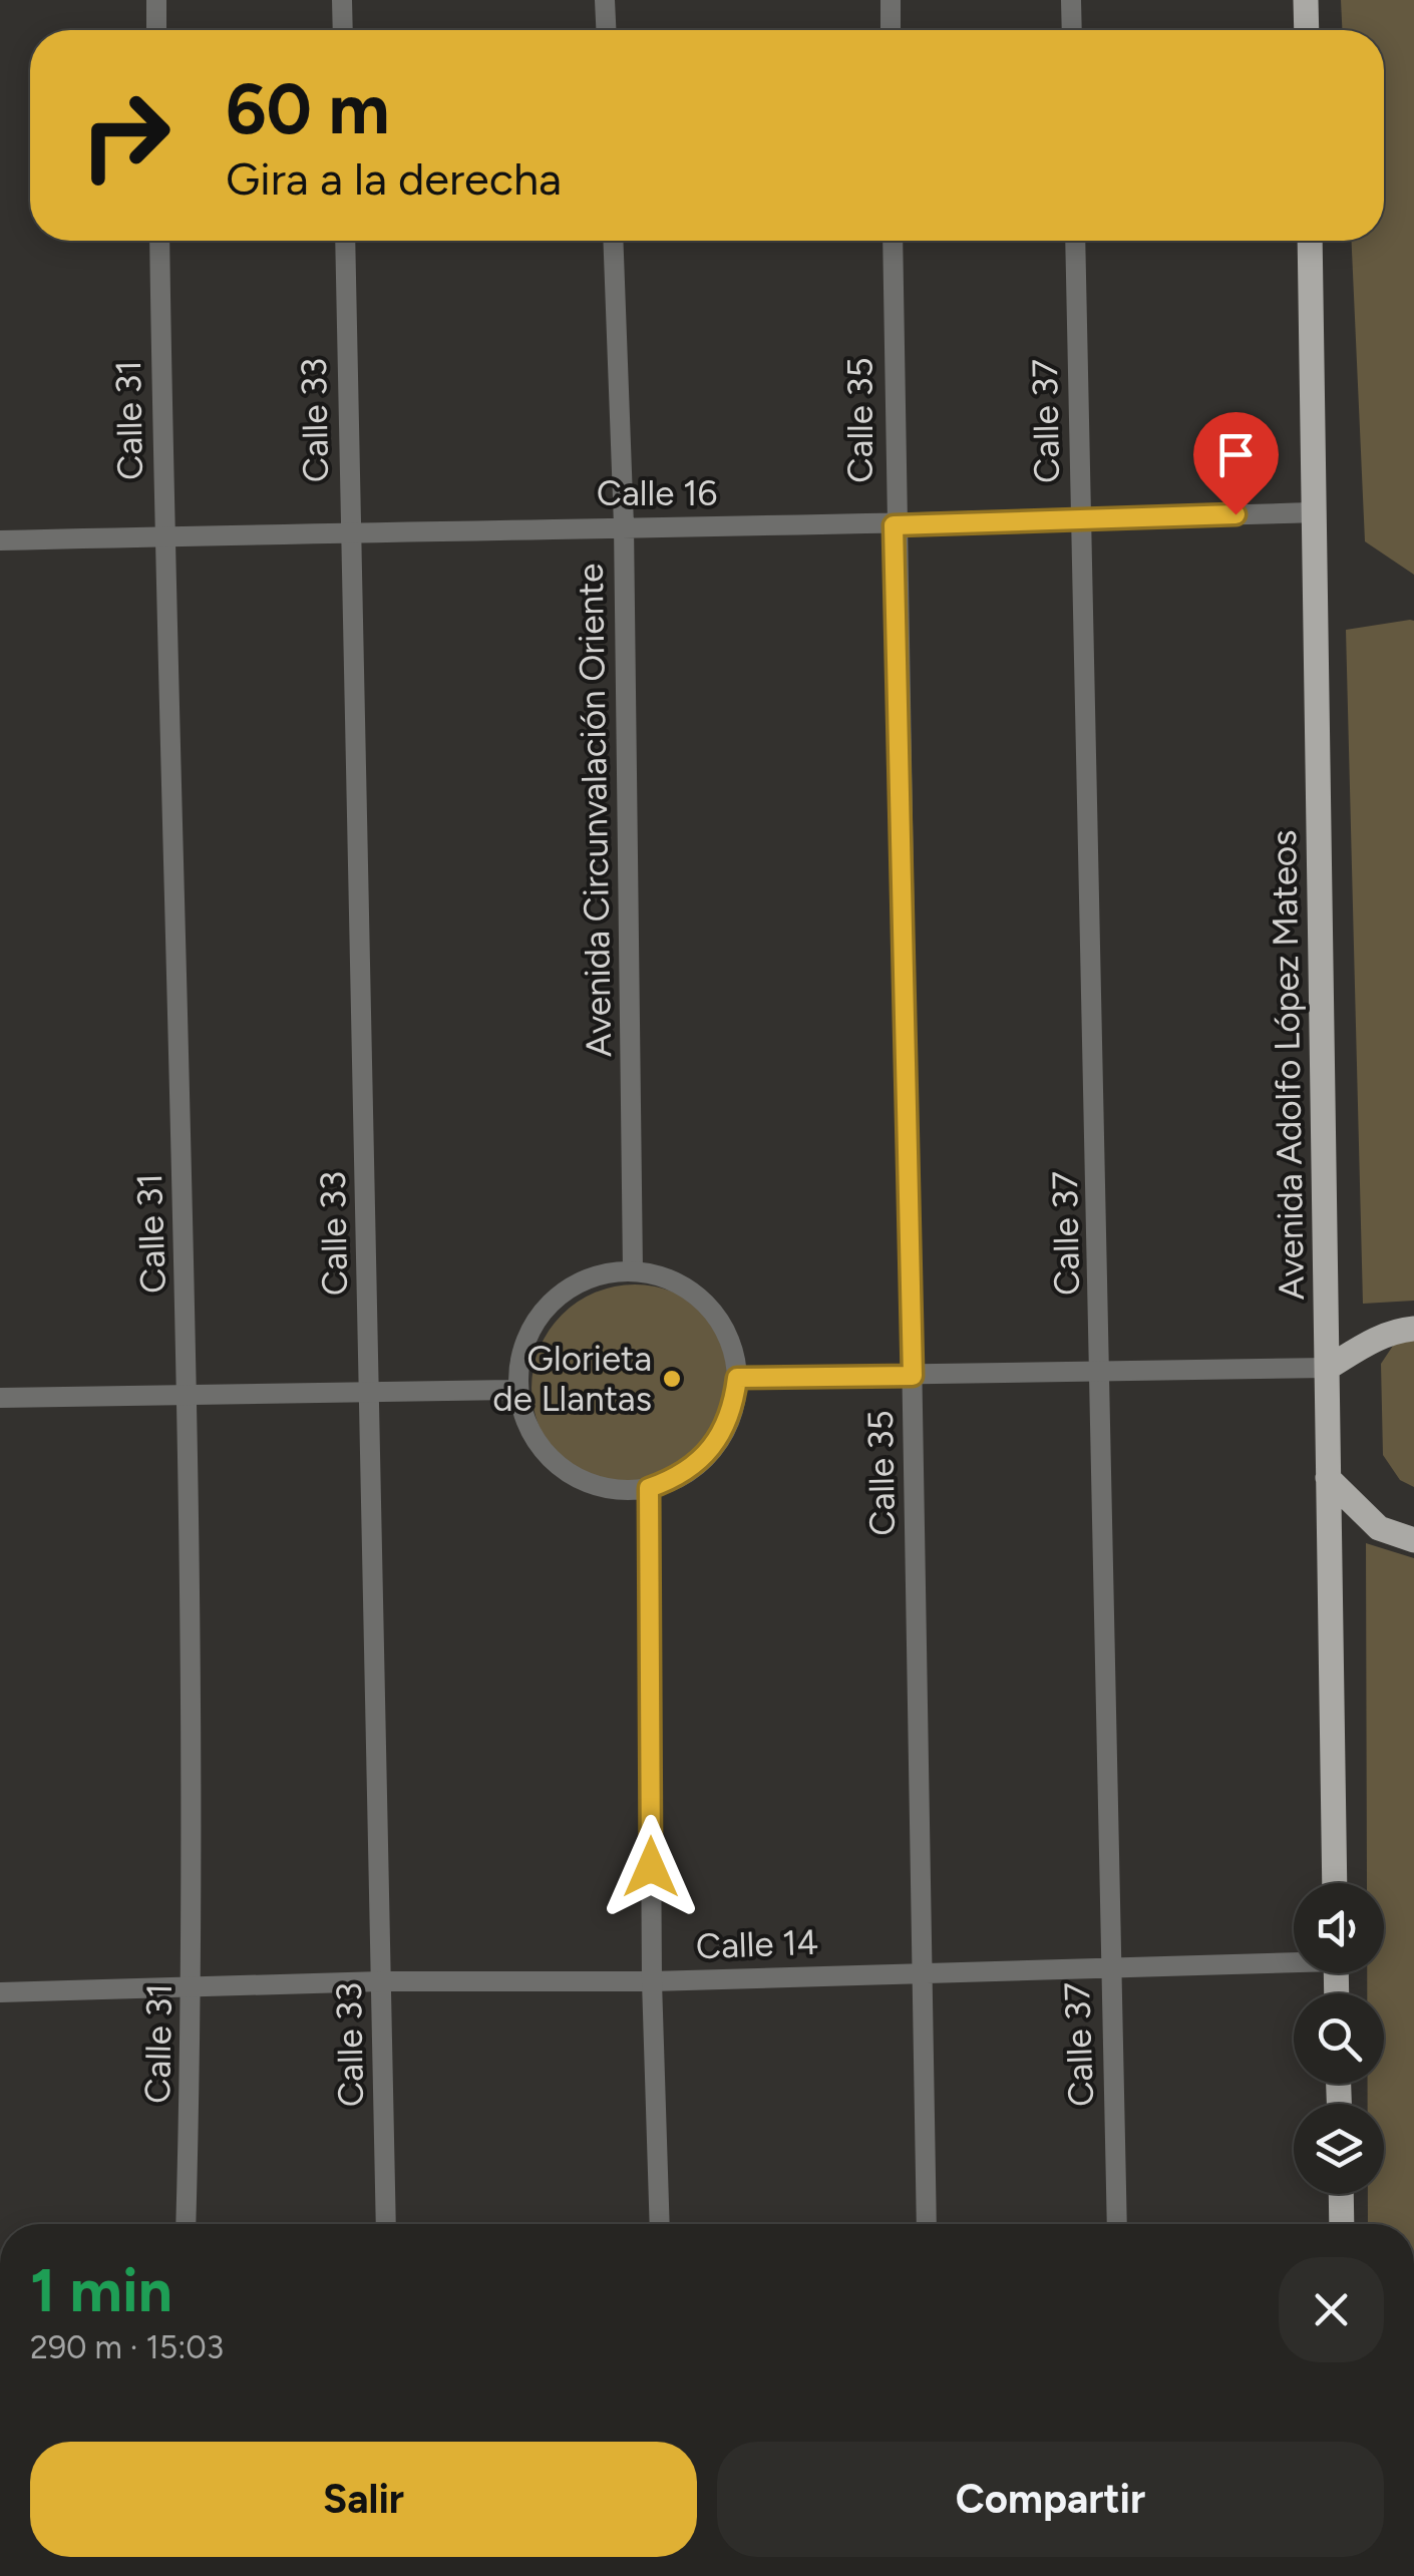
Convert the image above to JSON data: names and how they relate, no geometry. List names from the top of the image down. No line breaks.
{"streets":{"main road":["Avenida Adolfo López Mateos"],"street":["Calle 31","Calle 33","Calle 35","Calle 37","Calle 16","Avenida Circunvalación Oriente","Calle 14"]},"crossings":[["Calle 31","Calle 16"],["Calle 31","Calle 14"],["Calle 33","Calle 16"],["Calle 33","Calle 14"],["Calle 35","Calle 16"],["Calle 35","Calle 14"],["Calle 37","Calle 16"],["Calle 37","Calle 14"],["Calle 16","Avenida Circunvalación Oriente"],["Calle 16","Avenida Adolfo López Mateos"]],"places":["Glorieta de Llantas"],"page":{"turn":["60 m","Gira a la derecha"],"heading":["1 min","290 m · 15:03"],"buttons":["Salir","Compartir"]}}
